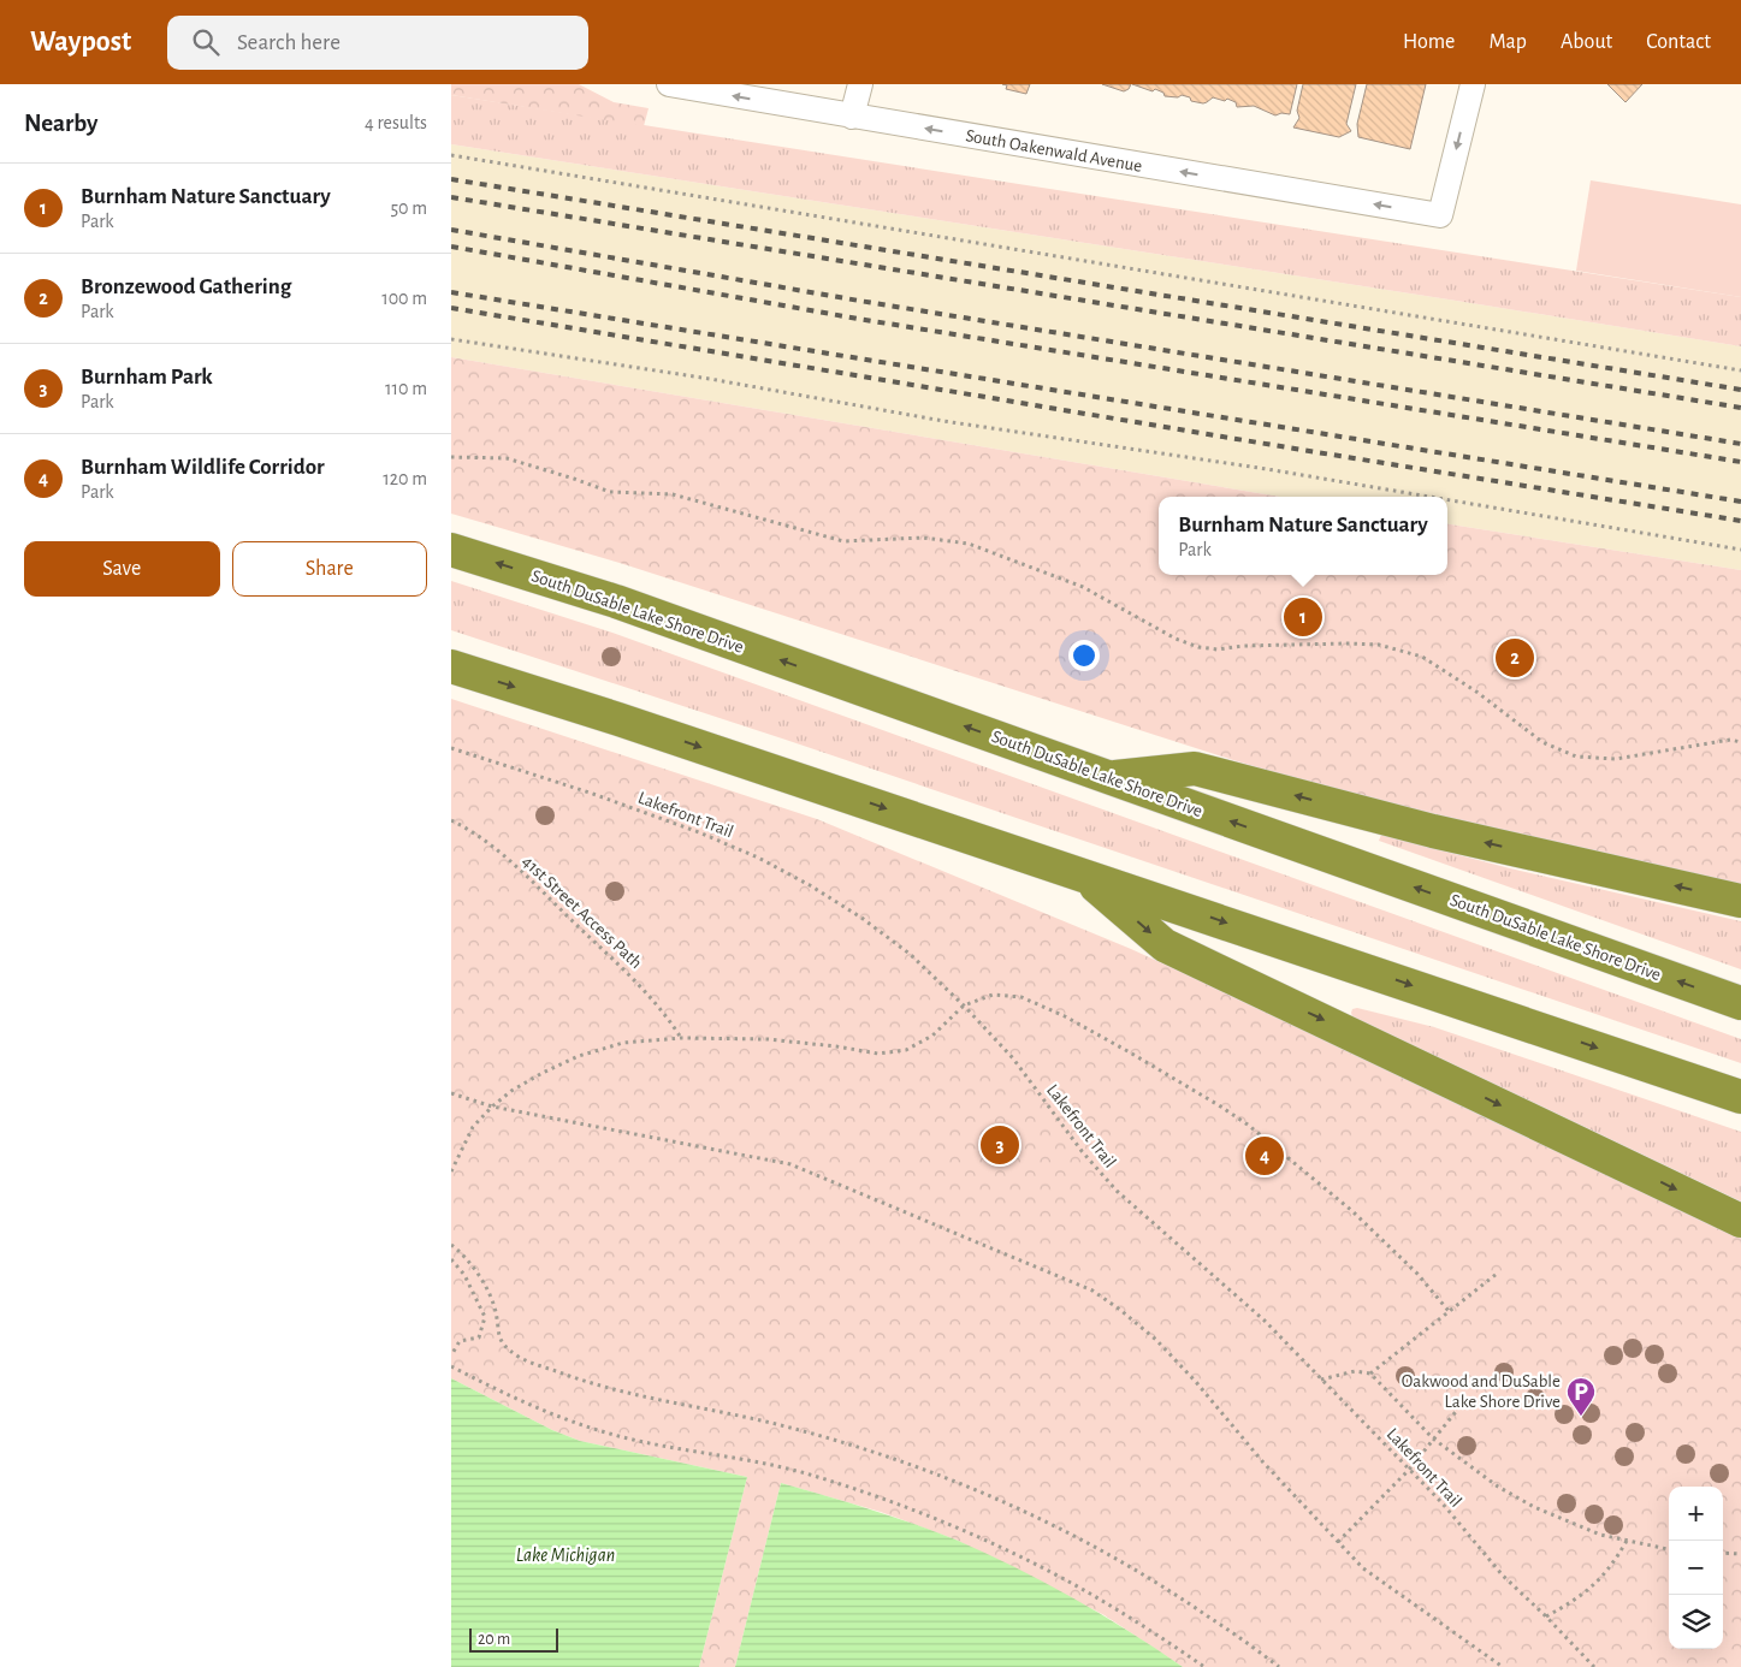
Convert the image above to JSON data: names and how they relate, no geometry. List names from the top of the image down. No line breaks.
{"streets":{"highway":["South DuSable Lake Shore Drive"],"street":["South Oakenwald Avenue"],"path":["Lakefront Trail","41st Street Access Path"]},"one_way":["South Oakenwald Avenue"],"water":["Lake Michigan"],"places":{"parking":["Oakwood and DuSable Lake Shore Drive"]},"scale_bar":"20 m","page":{"header":"Waypost","search":"Search here","nav":["Home","Map","About","Contact"],"heading":["Nearby","4 results"],"list":[{"mark":"1","name":"Burnham Nature Sanctuary","note":"Park","value":"50 m"},{"mark":"2","name":"Bronzewood Gathering","note":"Park","value":"100 m"},{"mark":"3","name":"Burnham Park","note":"Park","value":"110 m"},{"mark":"4","name":"Burnham Wildlife Corridor","note":"Park","value":"120 m"}],"popup":["Burnham Nature Sanctuary","Park"],"buttons":["Save","Share"],"pins":["1","2","3","4"],"map_buttons":["+","−"],"scale":"20 m"}}
